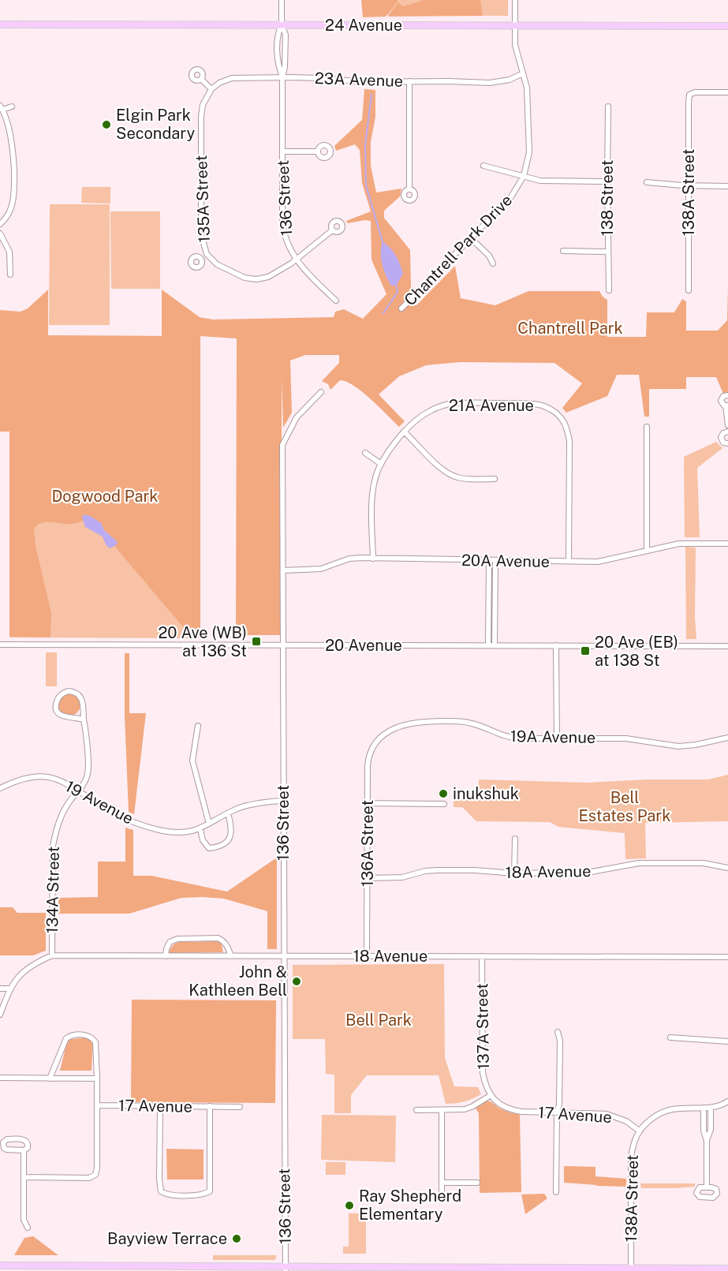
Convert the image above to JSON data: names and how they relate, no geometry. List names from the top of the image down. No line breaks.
{"streets":{"main road":["24 Avenue"],"street":["23A Avenue","138A Street","136 Street","138 Street","135A Street","Chantrell Park Drive","21A Avenue","20A Avenue","20 Avenue","19A Avenue","19 Avenue","136A Street","18A Avenue","134A Street","18 Avenue","137A Street","17 Avenue"]},"crossings":[["24 Avenue","136 Street"],["24 Avenue","Chantrell Park Drive"],["23A Avenue","136 Street"],["23A Avenue","135A Street"],["23A Avenue","Chantrell Park Drive"],["138A Street","17 Avenue"],["136 Street","20A Avenue"],["136 Street","20 Avenue"],["136 Street","19 Avenue"],["136 Street","18 Avenue"],["21A Avenue","20A Avenue"],["19A Avenue","136A Street"],["19 Avenue","134A Street"],["136A Street","18A Avenue"],["136A Street","18 Avenue"],["134A Street","18 Avenue"],["18 Avenue","137A Street"],["137A Street","17 Avenue"]],"parks":["Chantrell Park","Dogwood Park","Bell Estates Park","Bell Park"],"places":{"other":["Elgin Park Secondary","inukshuk","John & Kathleen Bell","Ray Shepherd Elementary","Bayview Terrace"],"transit":["20 Ave (WB) at 136 St","20 Ave (EB) at 138 St"]}}
